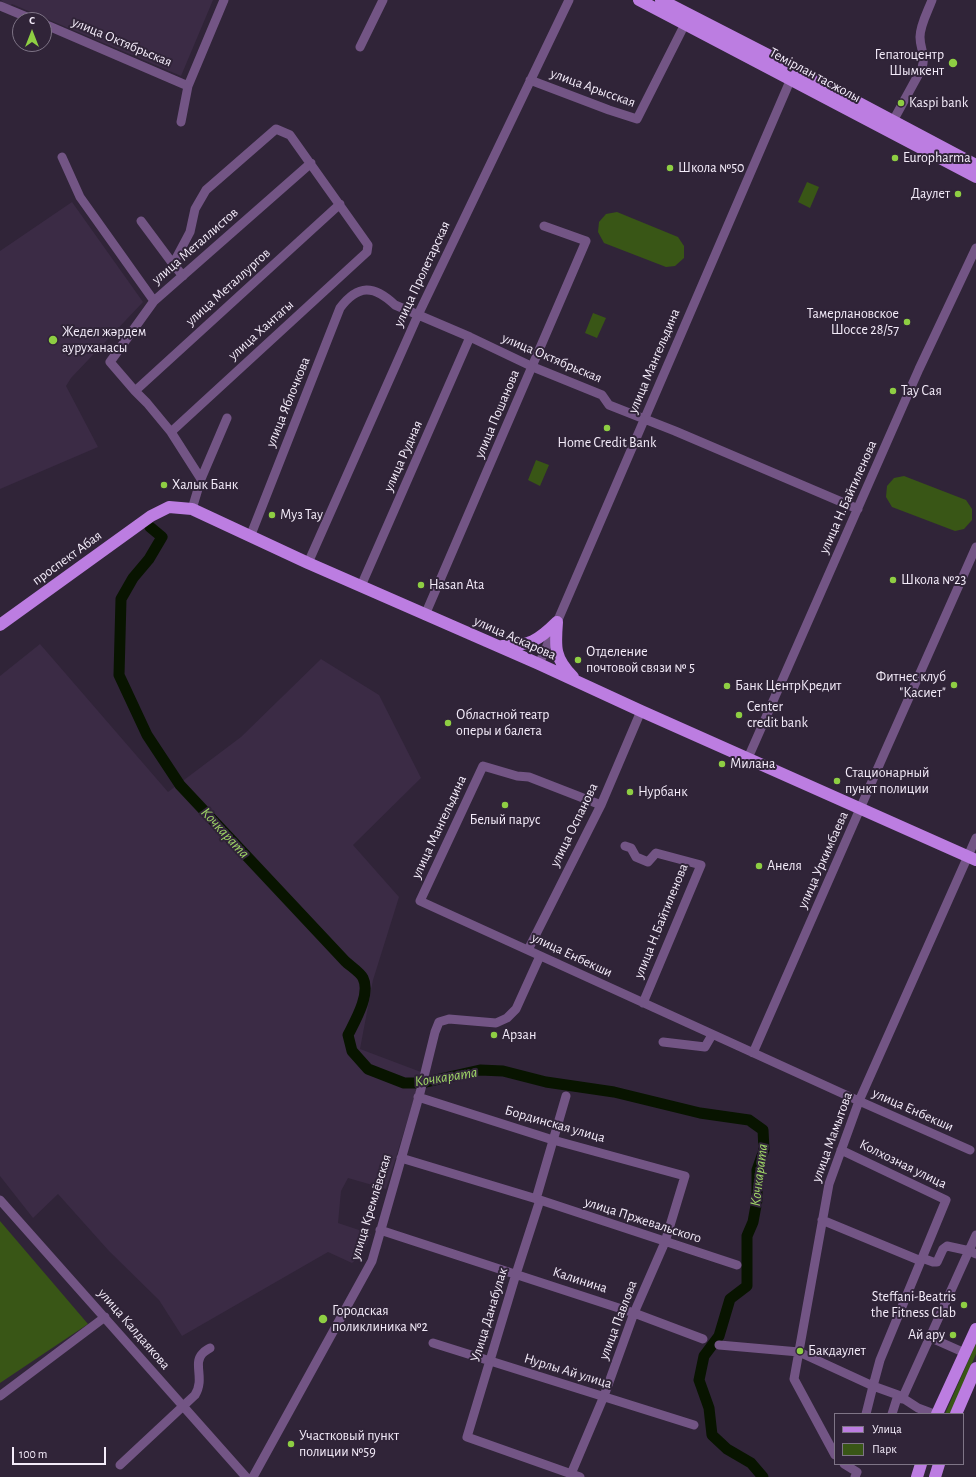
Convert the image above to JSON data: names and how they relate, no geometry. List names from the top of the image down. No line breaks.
{"streets":{"main road":["Темірлан тасжолы","проспект Абая","улица Аскарова"],"street":["улица Октябрьская","улица Арысская","улица Металлистов","улица Пролетарская","улица Металлургов","улица Хантагы","улица Мангельдина","улица Яблочкова","улица Пошанова","улица Рудная","улица Н.Байтиленова","улица Оспанова","улица Уркимбаева","улица Енбекши","Бординская улица","улица Мамытова","Колхозная улица","улица Кремлёвская","улица Пржевальского","Калинина","Улица Данабулак","улица Павлова","улица Калдаякова","Нурлы Ай улица"]},"crossings":[["улица Октябрьская","улица Пролетарская"],["улица Октябрьская","улица Мангельдина"],["улица Октябрьская","улица Яблочкова"],["улица Октябрьская","улица Пошанова"],["улица Октябрьская","улица Рудная"],["улица Октябрьская","улица Н.Байтиленова"],["Темірлан тасжолы","улица Арысская"],["Темірлан тасжолы","улица Мангельдина"],["улица Арысская","улица Пролетарская"],["улица Металлистов","улица Металлургов"],["улица Пролетарская","улица Аскарова"],["улица Металлургов","улица Хантагы"],["улица Мангельдина","улица Аскарова"],["улица Мангельдина","улица Оспанова"],["улица Мангельдина","улица Енбекши"],["улица Яблочкова","улица Аскарова"],["улица Пошанова","улица Аскарова"],["улица Рудная","улица Аскарова"],["улица Н.Байтиленова","улица Аскарова"],["улица Н.Байтиленова","улица Енбекши"],["проспект Абая","улица Аскарова"],["улица Аскарова","улица Оспанова"],["улица Аскарова","улица Уркимбаева"],["улица Аскарова","улица Мамытова"],["улица Оспанова","улица Енбекши"],["улица Уркимбаева","улица Енбекши"],["улица Енбекши","улица Мамытова"],["улица Енбекши","улица Кремлёвская"],["Бординская улица","улица Кремлёвская"],["Бординская улица","Улица Данабулак"],["Бординская улица","улица Павлова"],["улица Мамытова","Колхозная улица"],["улица Кремлёвская","улица Пржевальского"],["улица Кремлёвская","Калинина"],["улица Пржевальского","Улица Данабулак"],["улица Пржевальского","улица Павлова"],["Калинина","Улица Данабулак"],["Калинина","улица Павлова"],["Улица Данабулак","улица Павлова"],["Улица Данабулак","Нурлы Ай улица"],["улица Павлова","Нурлы Ай улица"]],"water":["Кочкарата"],"places":["Гепатоцентр Шымкент","Kaspi bank","Europharma","Школа №50","Даулет","Тамерлановское Шоссе 28/57","Жедел жәрдем ауруханасы","Тау Сая","Home Credit Bank","Халык Банк","Муз Тау","Школа №23","Hasan Ata","Отделение почтовой связи № 5","Фитнес клуб \"Касиет\"","Банк ЦентрКредит","Center credit bank","Областной театр оперы и балета","Милана","Стационарный пункт полиции","Нурбанк","Белый парус","Анеля","Арзан","Steffani-Beatris the Fitness Clab","Городская поликлиника №2","Ай ару","Бакдаулет","Участковый пункт полиции №59"],"legend":["Улица","Парк"],"scale_bar":"100 m","north":"top"}
